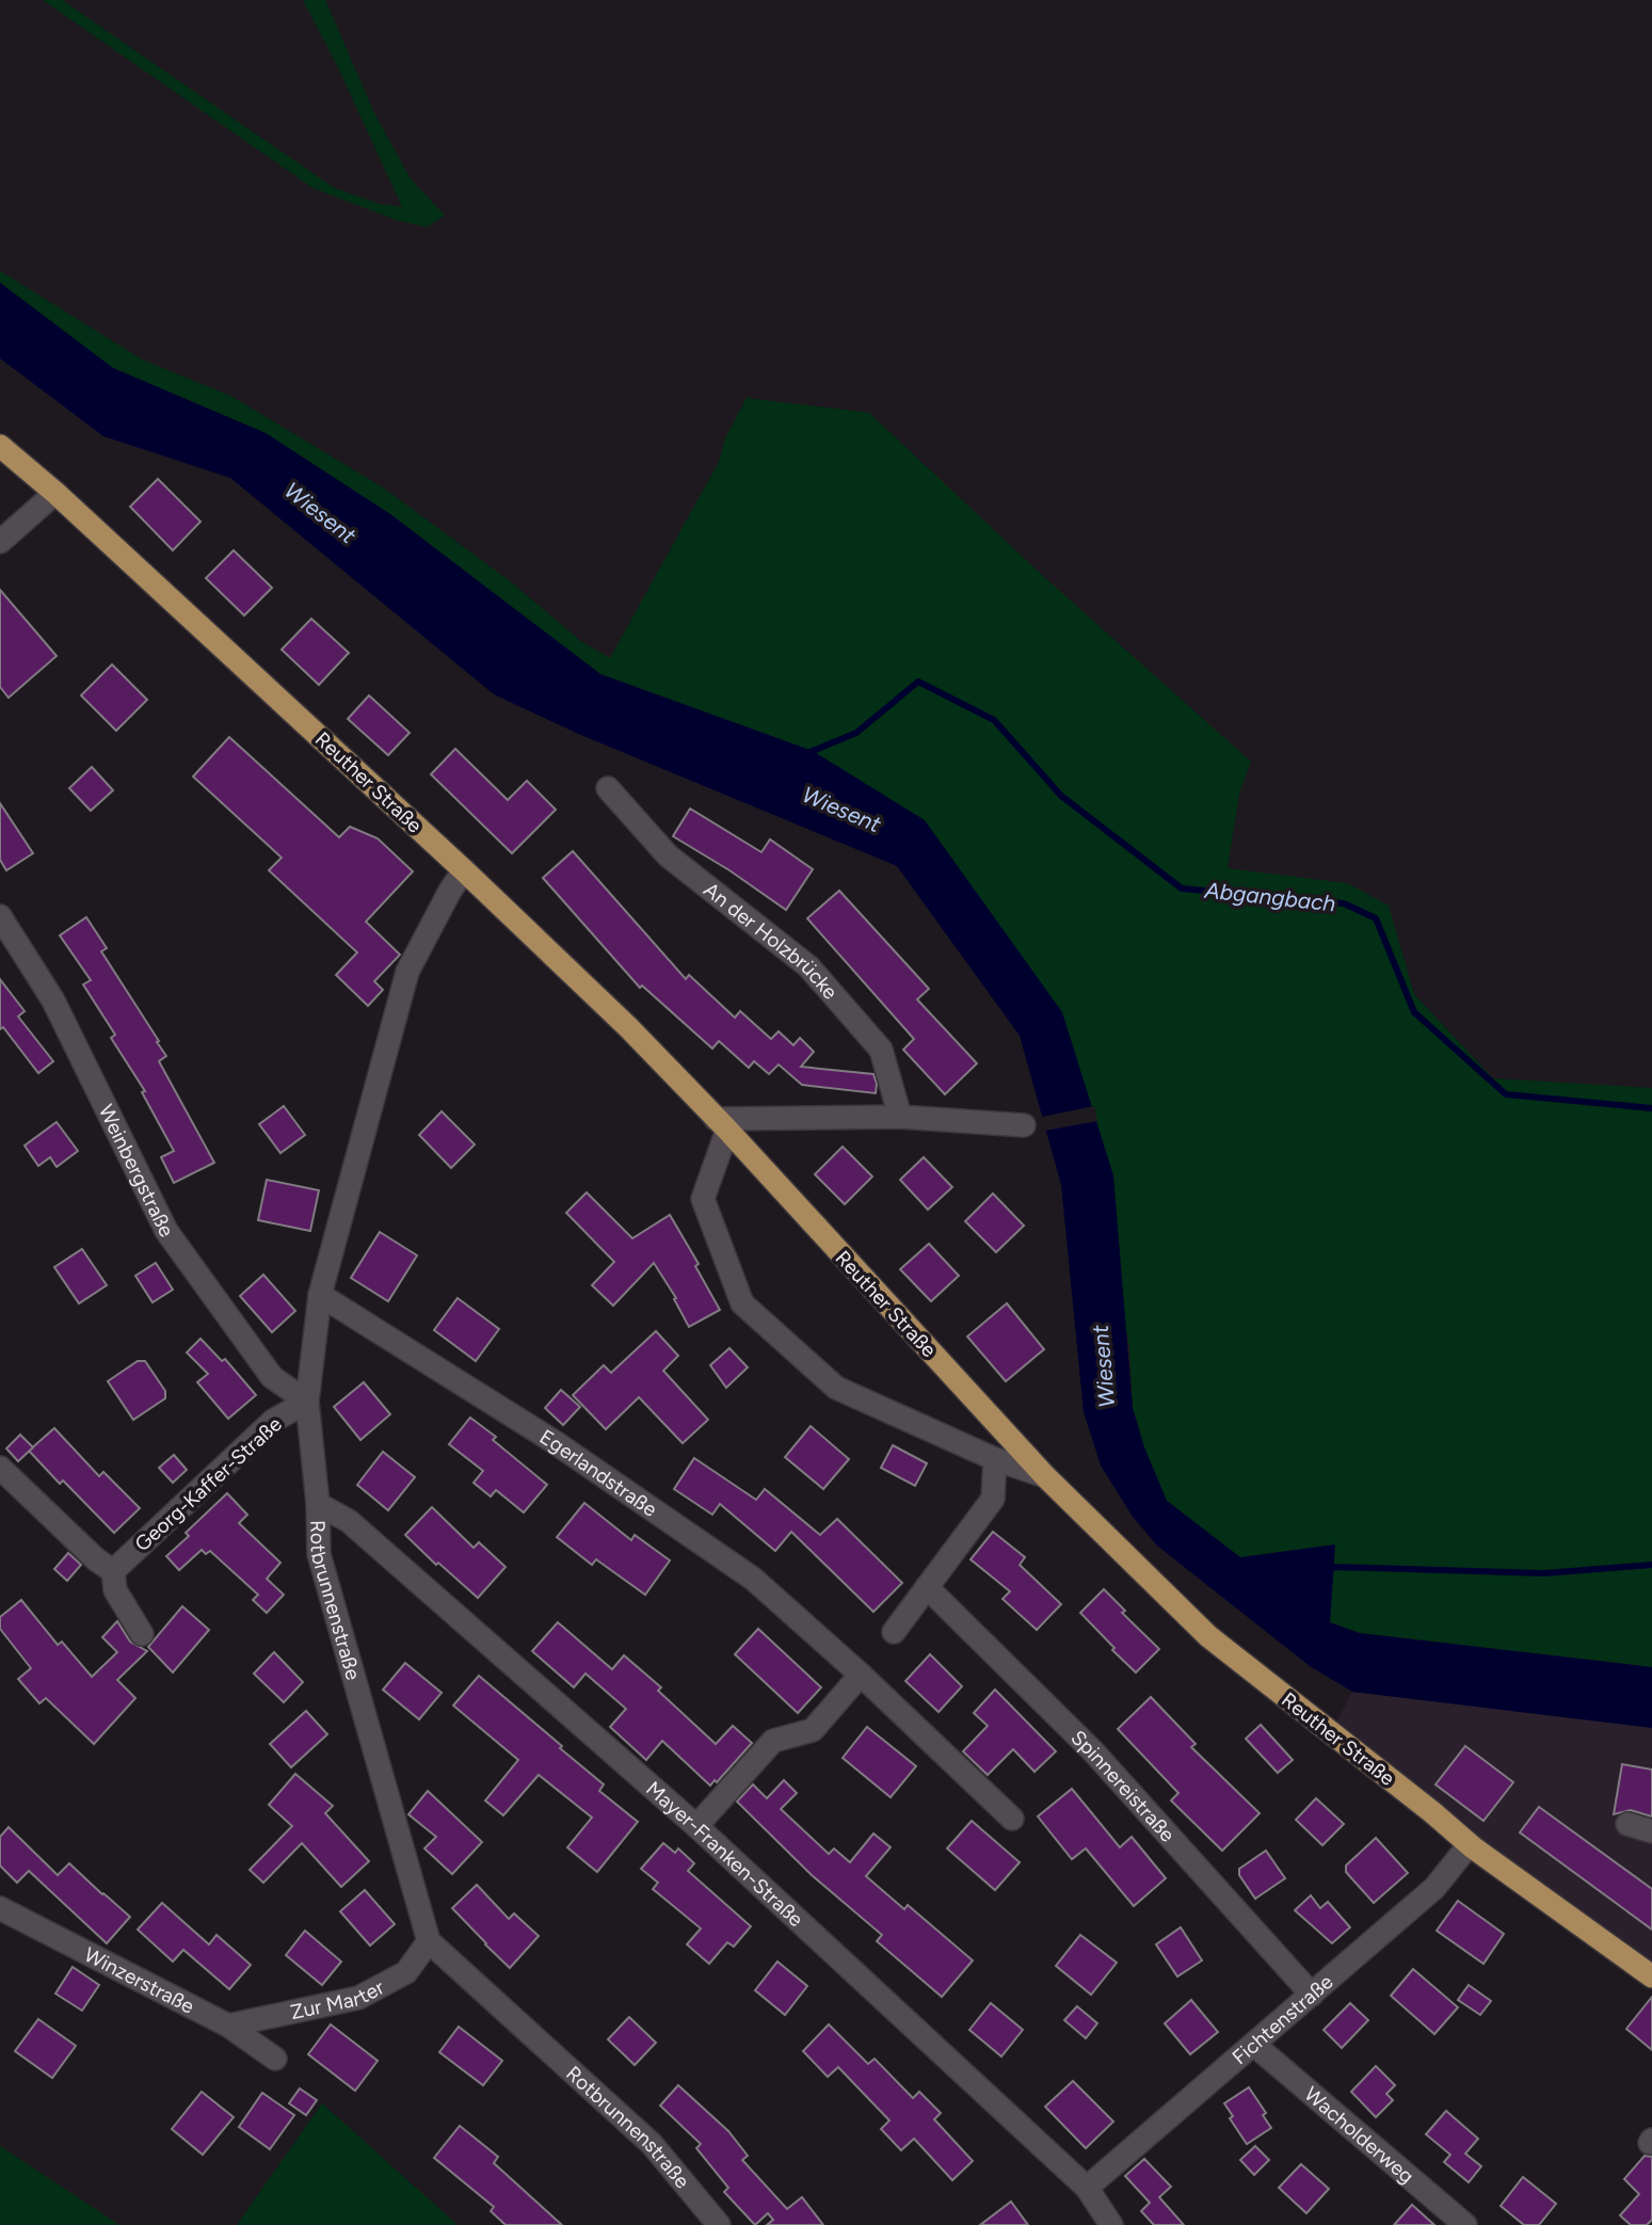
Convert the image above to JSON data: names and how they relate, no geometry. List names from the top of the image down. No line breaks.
{"streets":{"main road":["Reuther Straße"],"street":["An der Holzbrücke","Weinbergstraße","Egerlandstraße","Georg-Kaffer-Straße","Rotbrunnenstraße","Spinnereistraße","Mayer-Franken-Straße","Winzerstraße","Zur Marter","Fichtenstraße","Wacholderweg"]},"crossings":[["Reuther Straße","Rotbrunnenstraße"],["Reuther Straße","Fichtenstraße"],["Weinbergstraße","Georg-Kaffer-Straße"],["Weinbergstraße","Rotbrunnenstraße"],["Egerlandstraße","Rotbrunnenstraße"],["Georg-Kaffer-Straße","Rotbrunnenstraße"],["Rotbrunnenstraße","Mayer-Franken-Straße"],["Rotbrunnenstraße","Zur Marter"],["Spinnereistraße","Fichtenstraße"],["Mayer-Franken-Straße","Fichtenstraße"],["Winzerstraße","Zur Marter"],["Fichtenstraße","Wacholderweg"]],"water":["Wiesent","Abgangbach"]}
